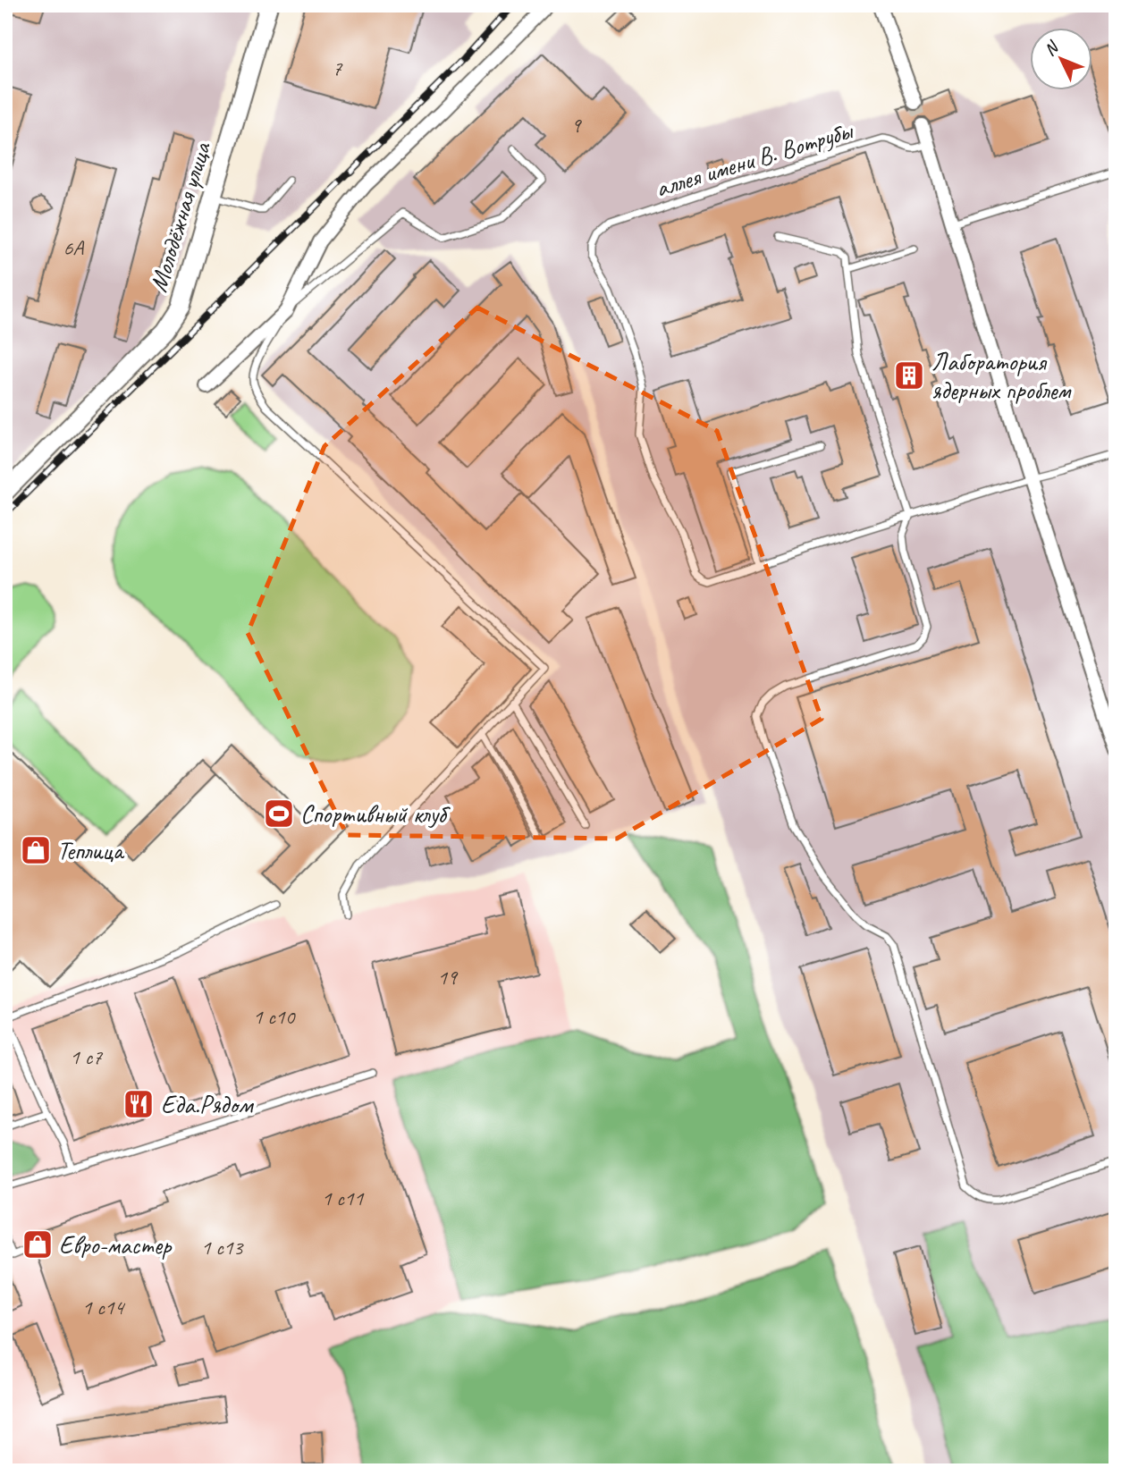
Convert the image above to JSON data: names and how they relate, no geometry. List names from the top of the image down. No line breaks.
{"streets":{"main road":["Молодёжная улица"],"lane":["аллея имени В. Вотрубы"]},"places":{"building":["Лаборатория ядерных проблем"],"sports":["Спортивный клуб"],"shop":["Теплица","Евро-мастер"],"restaurant":["Еда.Рядом"]},"house_numbers":["7","9","6А","19","1 с10","1 с7","1 с11","1 с13","1 с14"],"north":"top left"}
